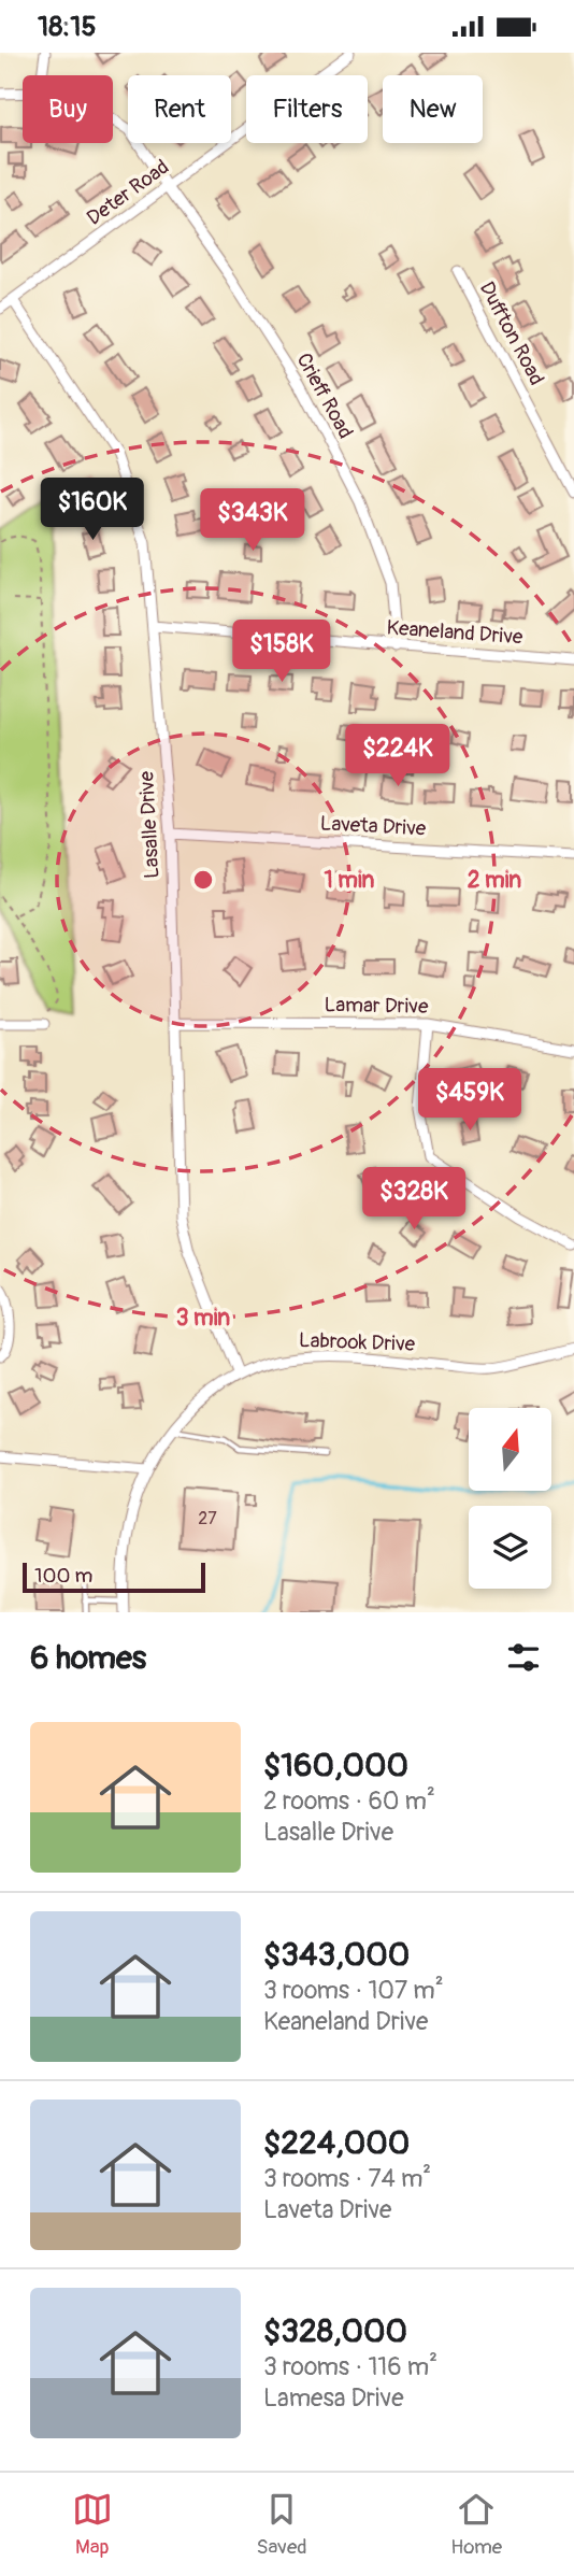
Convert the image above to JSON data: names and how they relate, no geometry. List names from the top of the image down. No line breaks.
{"streets":{"street":["Deter Road","Duffton Road","Crieff Road","Keaneland Drive","Lasalle Drive","Laveta Drive","Lamar Drive","Labrook Drive"]},"crossings":[["Deter Road","Crieff Road"],["Deter Road","Lasalle Drive"],["Crieff Road","Keaneland Drive"],["Keaneland Drive","Lasalle Drive"],["Lasalle Drive","Laveta Drive"],["Lasalle Drive","Lamar Drive"],["Lasalle Drive","Labrook Drive"]],"house_numbers":["27"],"scale_bar":"100 m","north":"top","page":{"status":"18:15","chip":["Buy","Rent","Filters","New"],"price":["$160K","$343K","$158K","$224K","$459K","$328K"],"scale":"100 m","heading":"6 homes","list":[{"name":"$160,000","note":"2 rooms · 60 m² · Lasalle Drive"},{"name":"$343,000","note":"3 rooms · 107 m² · Keaneland Drive"},{"name":"$224,000","note":"3 rooms · 74 m² · Laveta Drive"},{"name":"$328,000","note":"3 rooms · 116 m² · Lamesa Drive"}],"tabs":["Map","Saved","Home"]},"rings":["1 min","2 min","3 min"]}
